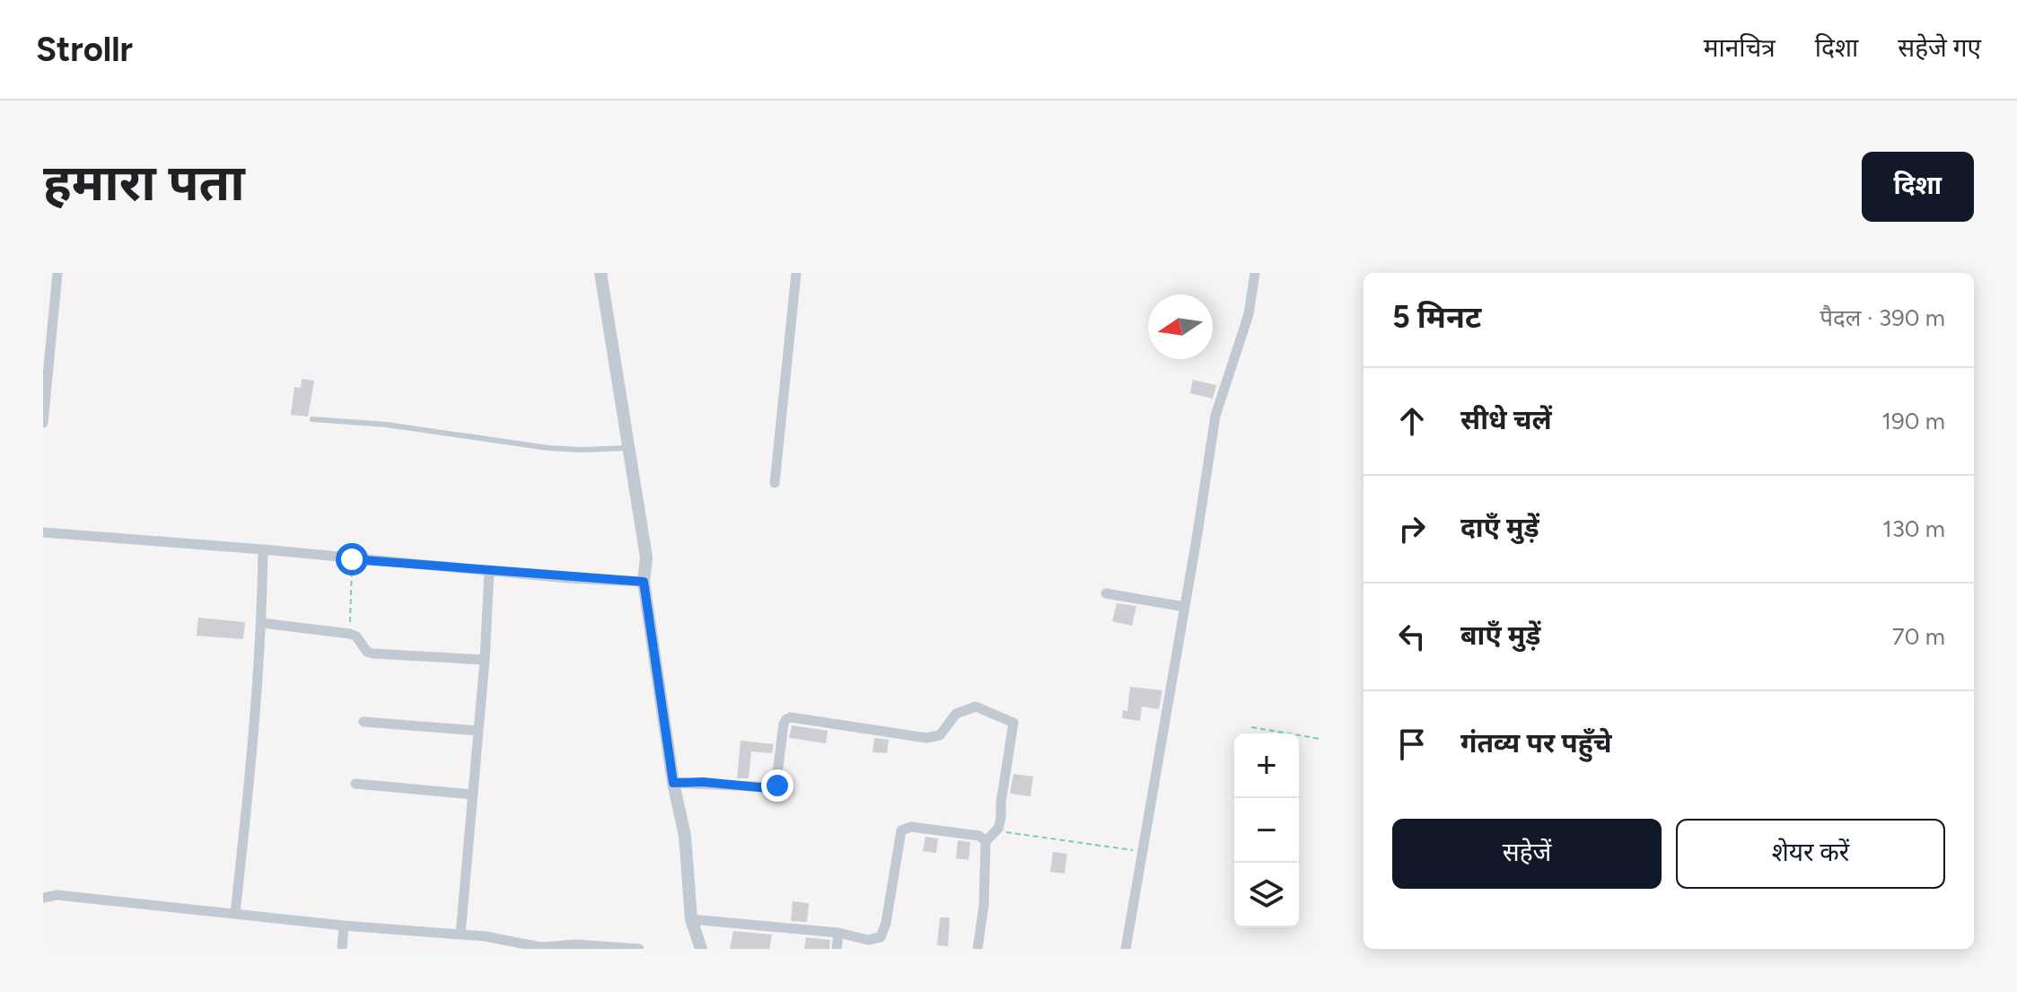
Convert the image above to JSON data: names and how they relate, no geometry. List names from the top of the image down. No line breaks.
{"north":"left","page":{"header":"Strollr","nav":["मानचित्र","दिशा","सहेजे गए"],"buttons":["दिशा",["सहेजें","शेयर करें"]],"title":"हमारा पता","heading":["5 मिनट","पैदल · 390 m"],"list":[["सीधे चलें","190 m"],["दाएँ मुड़ें","130 m"],["बाएँ मुड़ें","70 m"],"गंतव्य पर पहुँचे"],"map_buttons":["+","−"]}}
